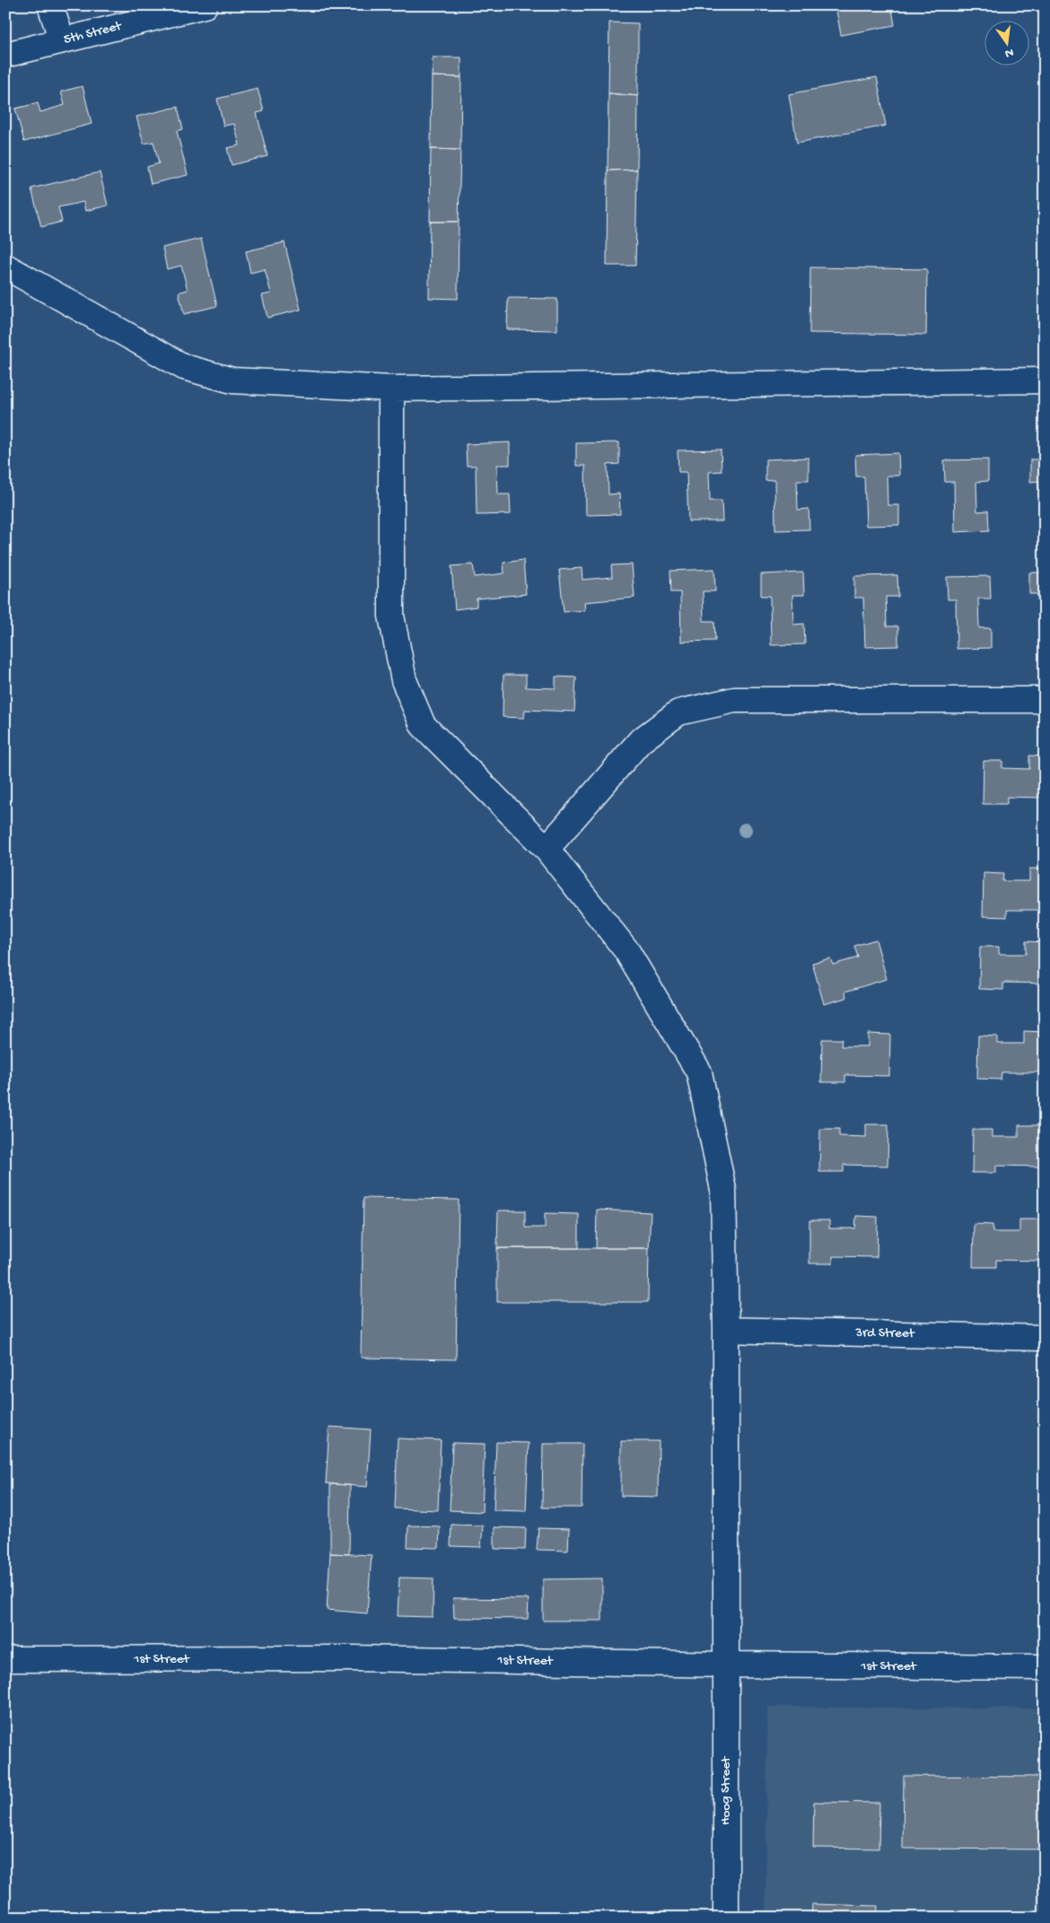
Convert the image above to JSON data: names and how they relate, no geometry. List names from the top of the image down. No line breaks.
{"streets":{"street":["5th Street","3rd Street","1st Street","Hoog Street"]},"crossings":[["3rd Street","Hoog Street"],["1st Street","Hoog Street"]],"north":"bottom"}
